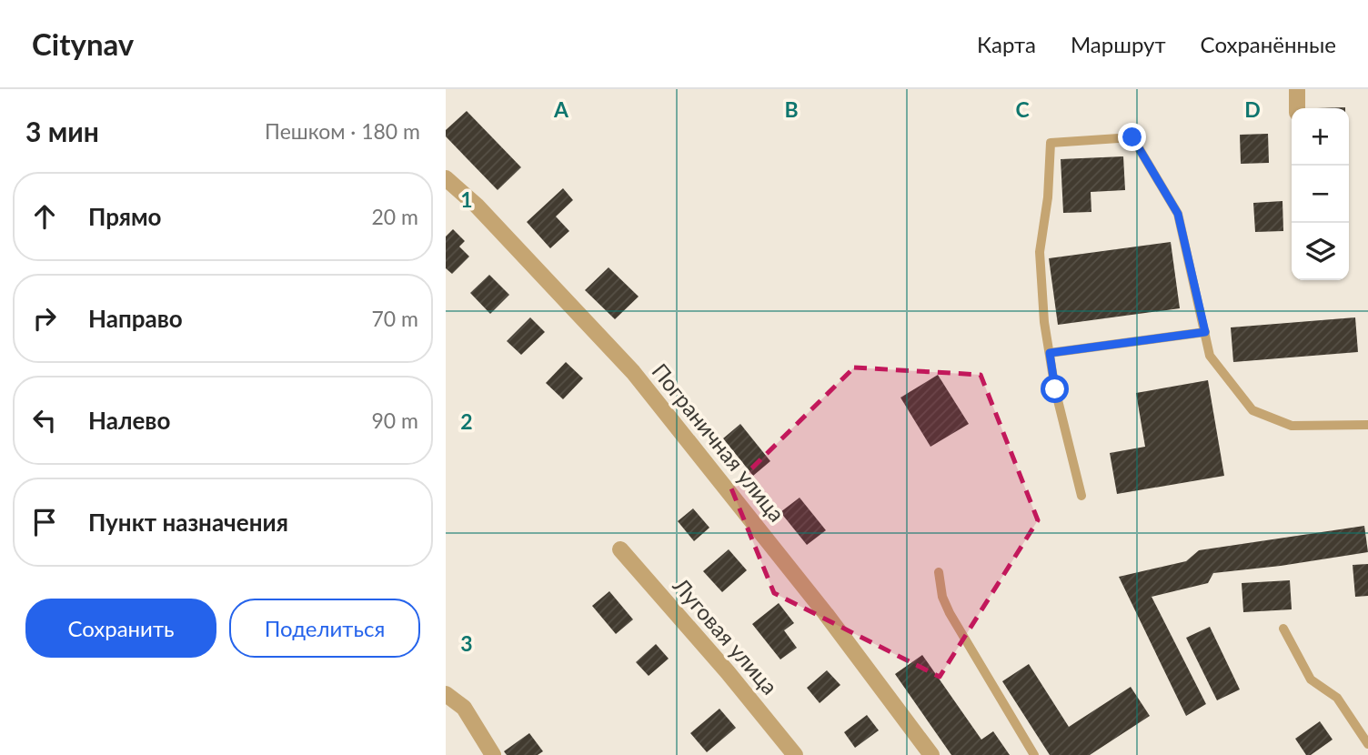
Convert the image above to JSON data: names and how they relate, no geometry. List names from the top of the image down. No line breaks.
{"streets":{"street":["Пограничная улица","Луговая улица"]},"page":{"header":"Citynav","nav":["Карта","Маршрут","Сохранённые"],"heading":["3 мин","Пешком · 180 m"],"map_buttons":["+","−"],"list":[["Прямо","20 m"],["Направо","70 m"],["Налево","90 m"],"Пункт назначения"],"buttons":["Сохранить","Поделиться"]},"grid":{"columns":["A","B","C","D"],"rows":["1","2","3"]}}
